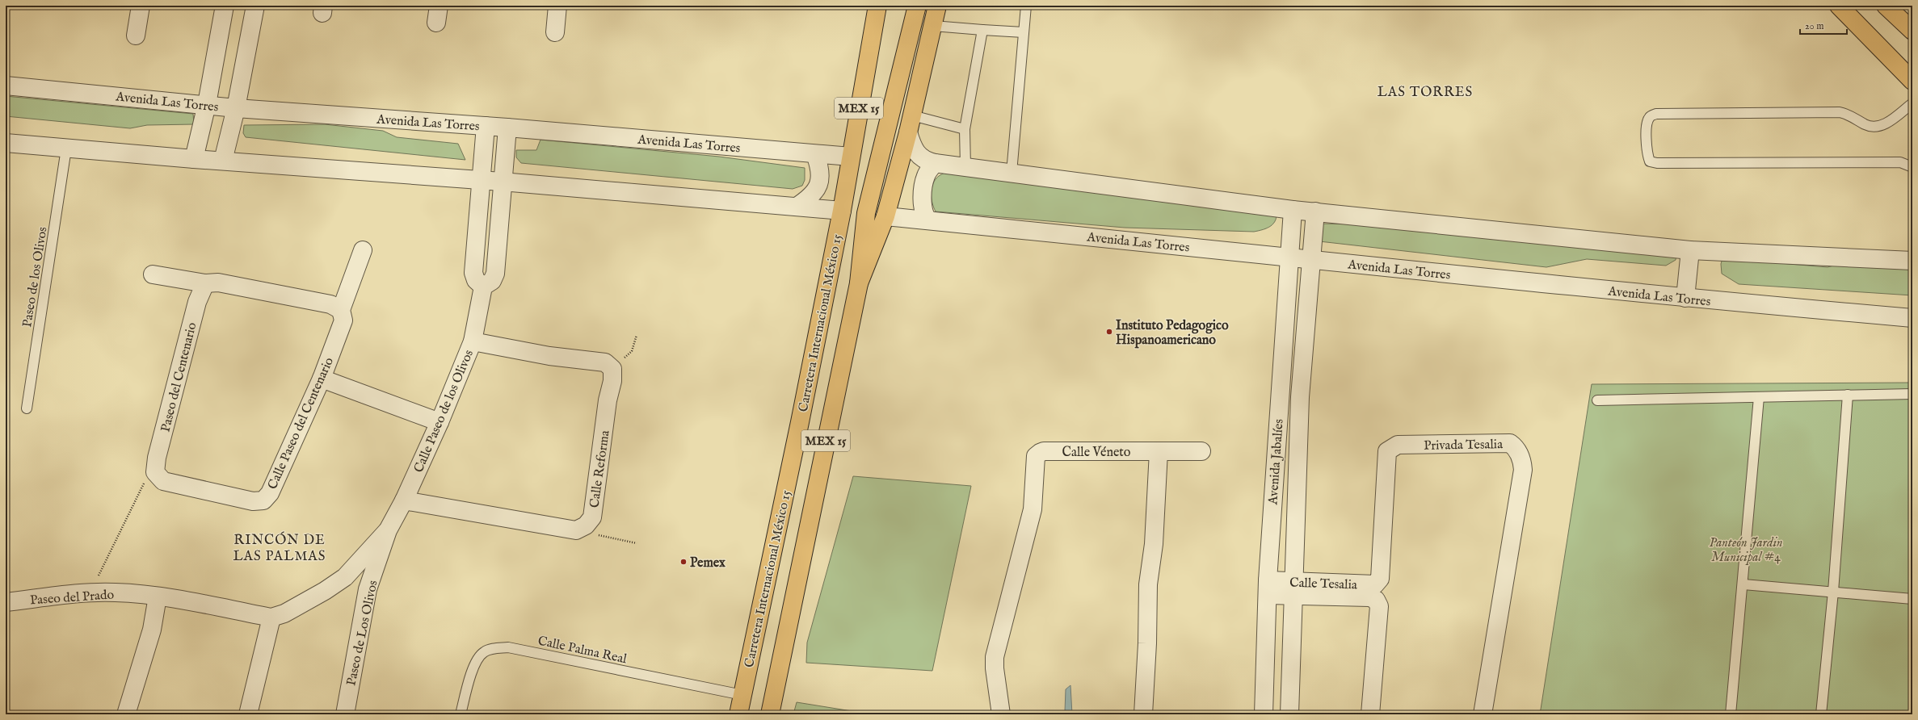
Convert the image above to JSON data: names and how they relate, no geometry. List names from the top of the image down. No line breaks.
{"streets":{"main road":["MEX 15","Carretera Internacional México 15"],"street":["Avenida Las Torres","Paseo del Centenario","Calle Paseo de los Olivos","Calle Paseo del Centenario","Privada Tesalia","Calle Véneto","Avenida Jabalíes","Calle Reforma","Calle Tesalia","Paseo del Prado","Paseo de Los Olivos"],"lane":["Paseo de los Olivos","Calle Palma Real"]},"crossings":[["Avenida Las Torres","MEX 15"],["Avenida Las Torres","Carretera Internacional México 15"],["Avenida Las Torres","Avenida Jabalíes"],["Carretera Internacional México 15","Calle Palma Real"],["Paseo del Centenario","Calle Paseo del Centenario"],["Calle Paseo de los Olivos","Paseo de Los Olivos"],["Privada Tesalia","Calle Tesalia"],["Avenida Jabalíes","Calle Tesalia"],["Paseo del Prado","Paseo de Los Olivos"]],"districts":["LAS TORRES","RINCÓN DE LAS PALMAS"],"parks":["Panteón Jardin Municipal #4"],"places":["Instituto Pedagogico Hispanoamericano","Pemex"],"scale_bar":"20 m"}
